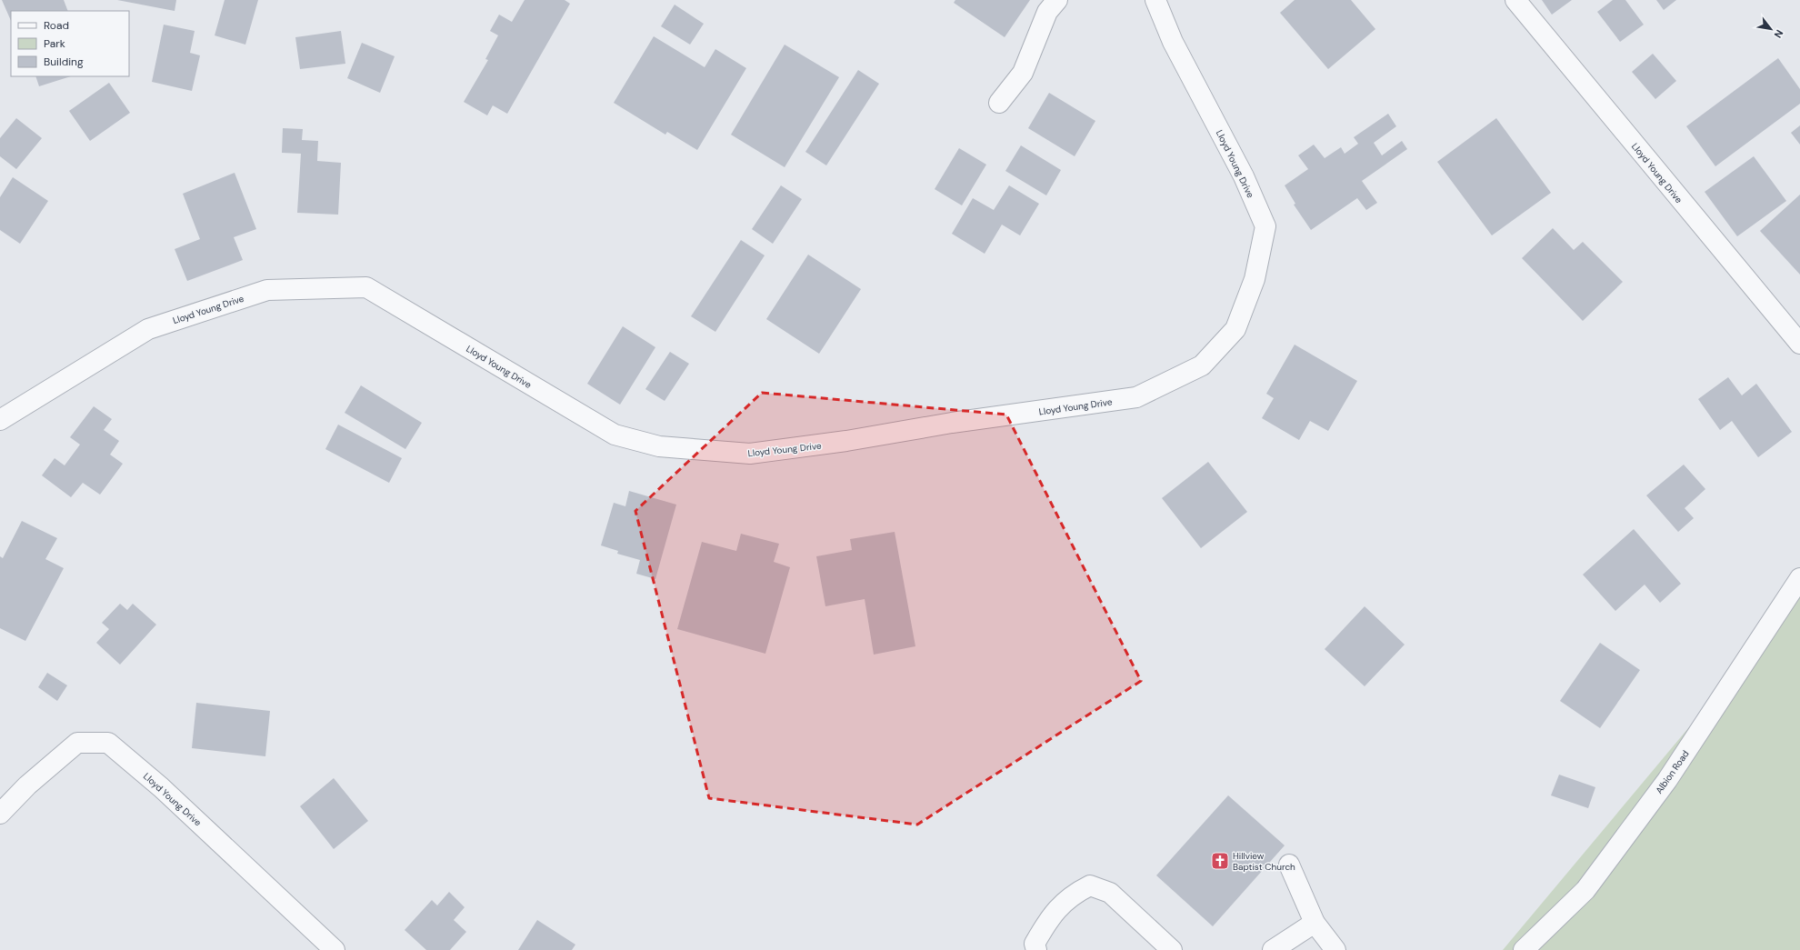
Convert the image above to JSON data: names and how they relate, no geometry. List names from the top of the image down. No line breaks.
{"streets":{"street":["Lloyd Young Drive","Albion Road"]},"places":{"church":["Hillview Baptist Church"]},"legend":["Road","Park","Building"],"north":"bottom right"}
